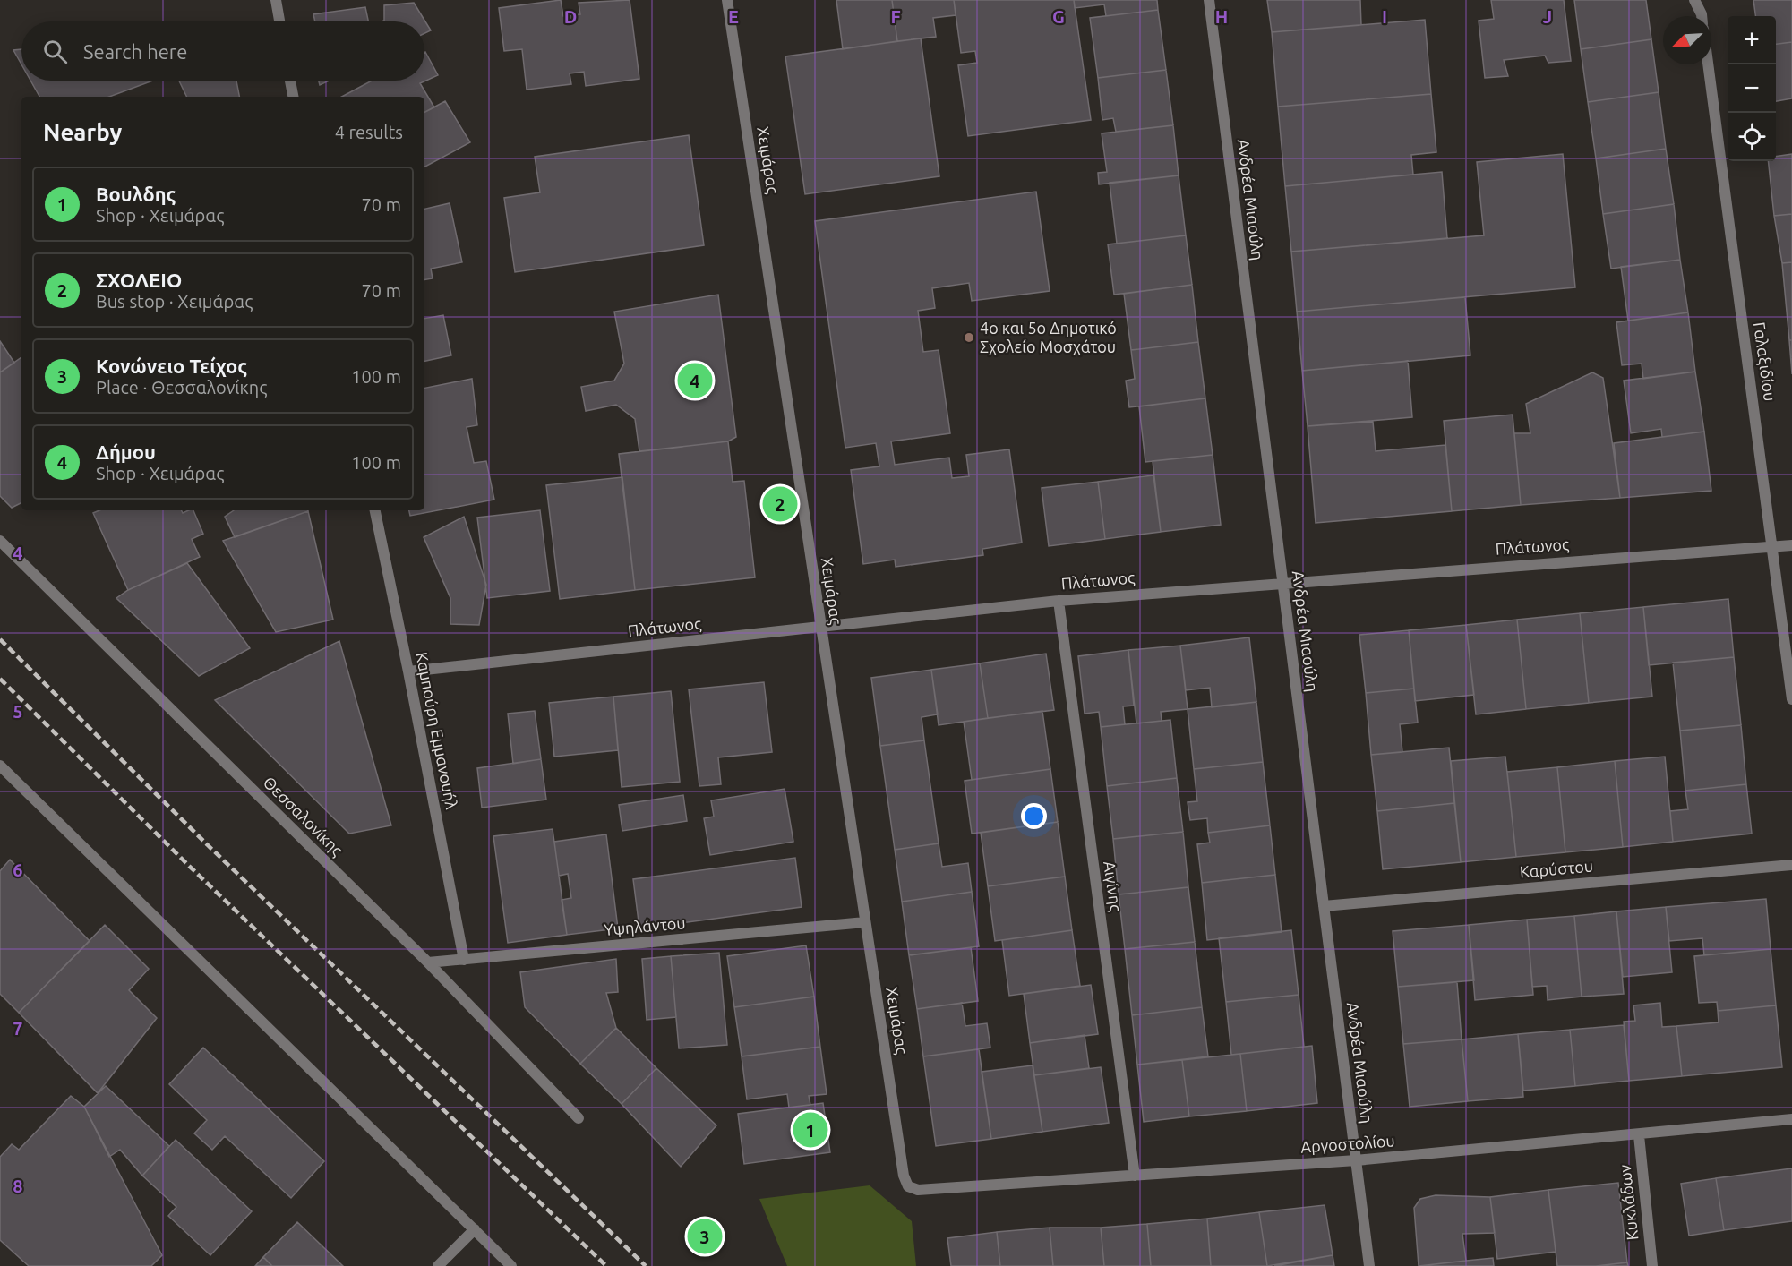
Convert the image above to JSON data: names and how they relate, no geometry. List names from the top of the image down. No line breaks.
{"streets":{"street":["Χειμάρας","Ανδρέα Μιαούλη","Γαλαξιδίου","Πλάτωνος","Καμπούρη Εμμανουήλ","Θεσσαλονίκης","Καρύστου","Αιγίνης","Υψηλάντου","Αργοστολίου","Κυκλάδων"]},"crossings":[["Χειμάρας","Πλάτωνος"],["Χειμάρας","Υψηλάντου"],["Χειμάρας","Αργοστολίου"],["Ανδρέα Μιαούλη","Πλάτωνος"],["Ανδρέα Μιαούλη","Καρύστου"],["Ανδρέα Μιαούλη","Αργοστολίου"],["Γαλαξιδίου","Πλάτωνος"],["Πλάτωνος","Καμπούρη Εμμανουήλ"],["Πλάτωνος","Αιγίνης"],["Καμπούρη Εμμανουήλ","Υψηλάντου"],["Θεσσαλονίκης","Υψηλάντου"],["Αιγίνης","Αργοστολίου"],["Αργοστολίου","Κυκλάδων"]],"places":["4ο και 5ο Δημοτικό Σχολείο Μοσχάτου"],"north":"bottom left","page":{"map_buttons":["+","−"],"search":"Search here","heading":["Nearby","4 results"],"list":[{"mark":"1","name":"Βουλδης","note":"Shop · Χειμάρας","value":"70 m"},{"mark":"2","name":"ΣΧΟΛΕΙΟ","note":"Bus stop · Χειμάρας","value":"70 m"},{"mark":"3","name":"Κονώνειο Τείχος","note":"Place · Θεσσαλονίκης","value":"100 m"},{"mark":"4","name":"Δήμου","note":"Shop · Χειμάρας","value":"100 m"}],"pins":["4","2","1","3"]},"grid":{"columns":["D","E","F","G","H","I","J"],"rows":["4","5","6","7","8"]}}
